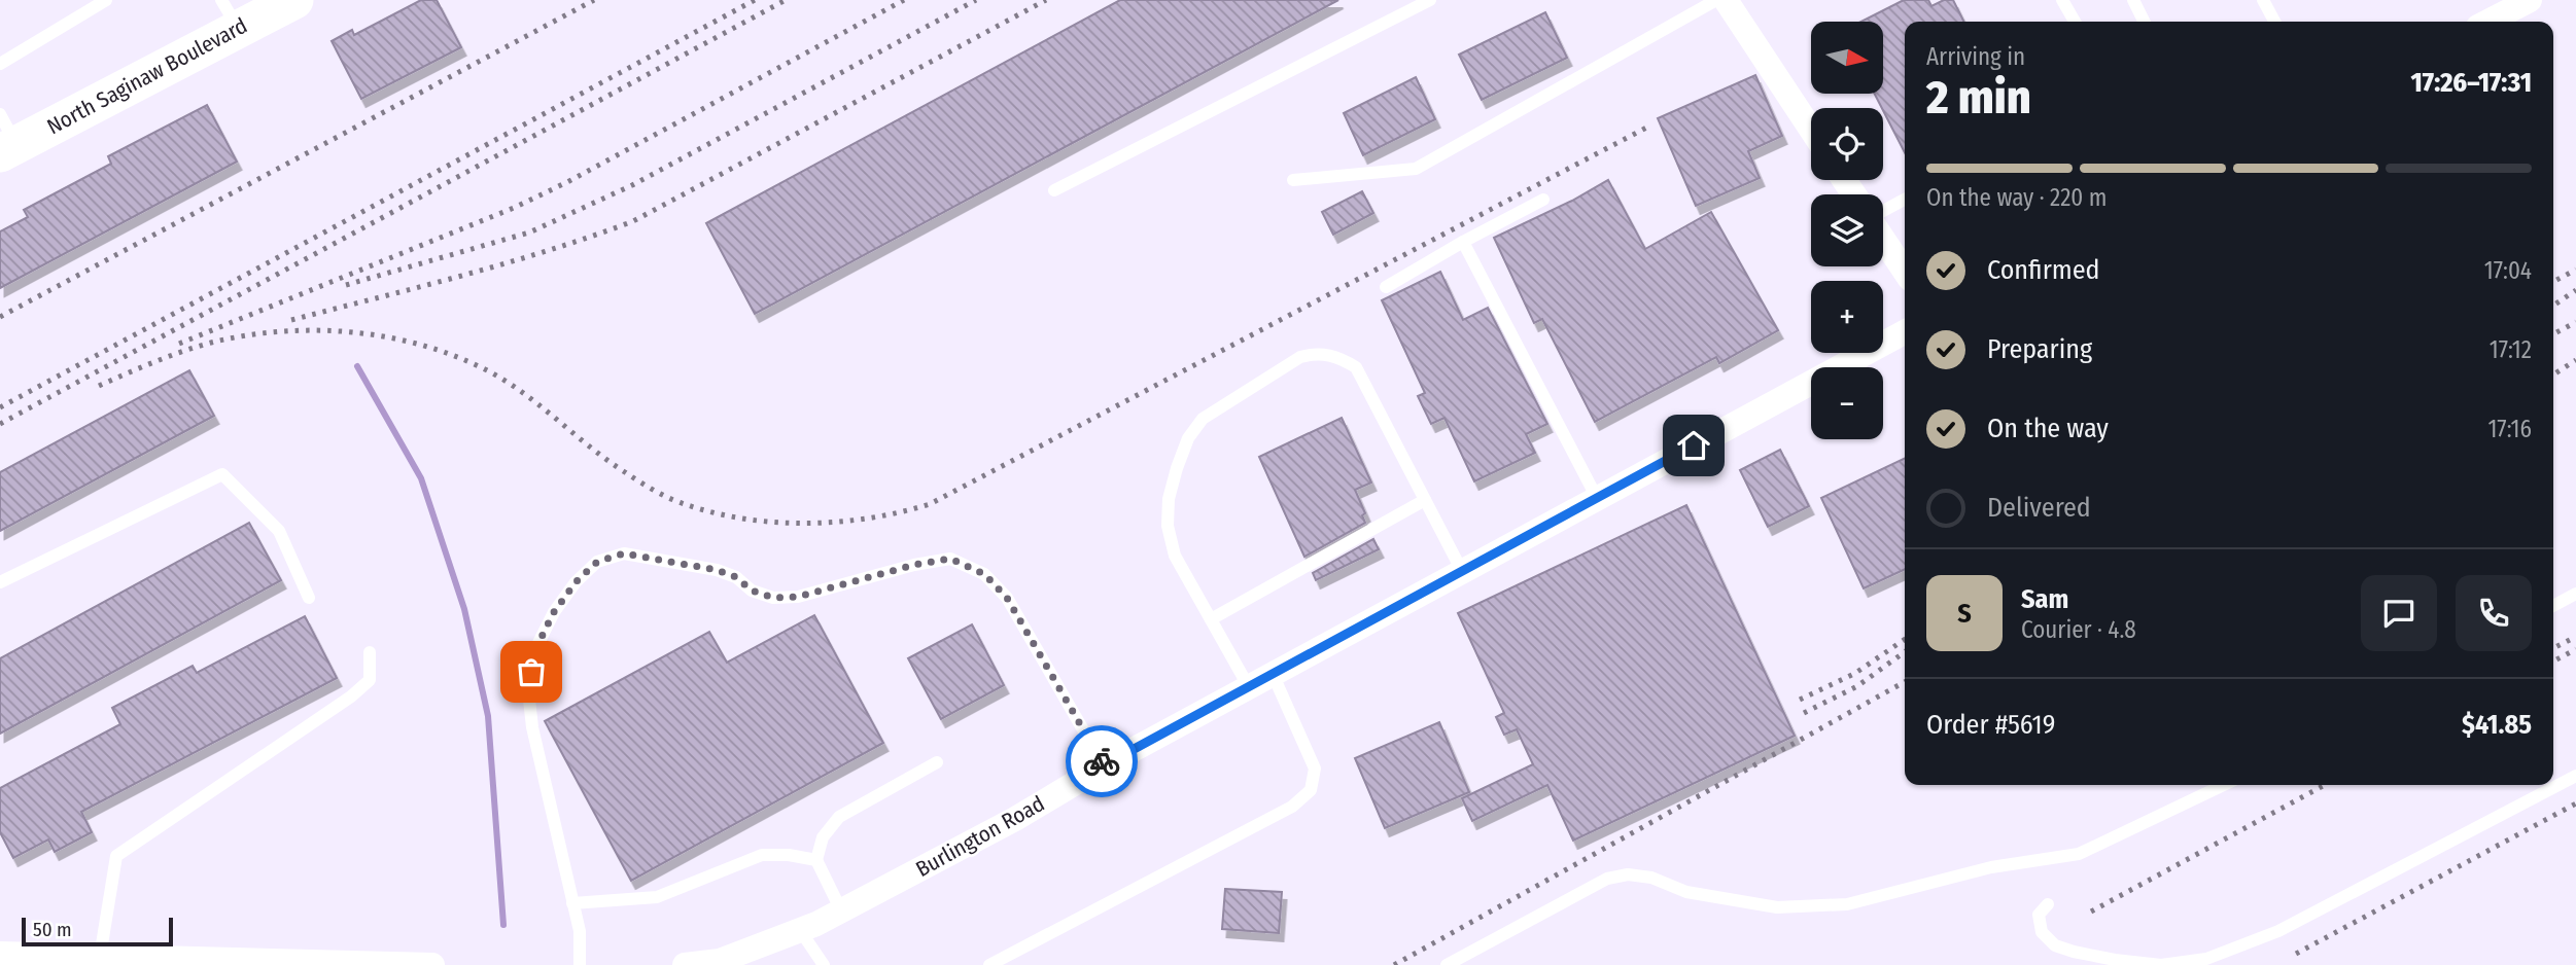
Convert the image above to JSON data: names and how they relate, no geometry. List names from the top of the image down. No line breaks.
{"streets":{"main road":["North Saginaw Boulevard"],"street":["Burlington Road"]},"scale_bar":"50 m","north":"right","page":{"map_buttons":["+","−"],"heading":["2 min","Arriving in","17:26–17:31"],"panel":["Sam","Courier · 4.8","Order #5619","$41.85"],"bar":"On the way · 220 m","list":[["Confirmed","17:04"],["Preparing","17:12"],["On the way","17:16"],"Delivered"],"round":"S","scale":"50 m"}}
